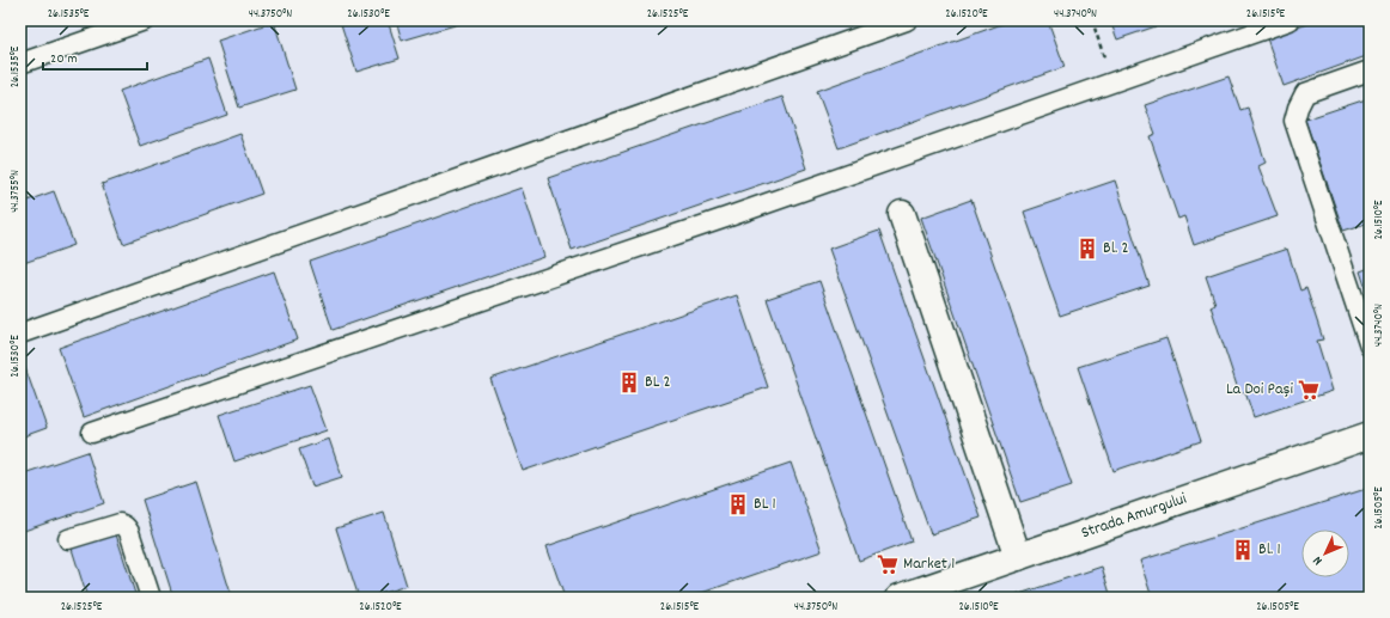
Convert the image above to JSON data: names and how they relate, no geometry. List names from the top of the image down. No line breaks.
{"streets":{"street":["Strada Amurgului"]},"places":{"building":["Bl. 2","BL 2","BL 1","Bl. 1"],"supermarket":["La Doi Pași","Market 1"]},"scale_bar":"20 m","north":"bottom left","coordinates":["26.1535°E","44.3750°N","26.1530°E","26.1525°E","26.1520°E","44.3740°N","26.1515°E","44.3755°N","26.1510°E","26.1505°E"]}
